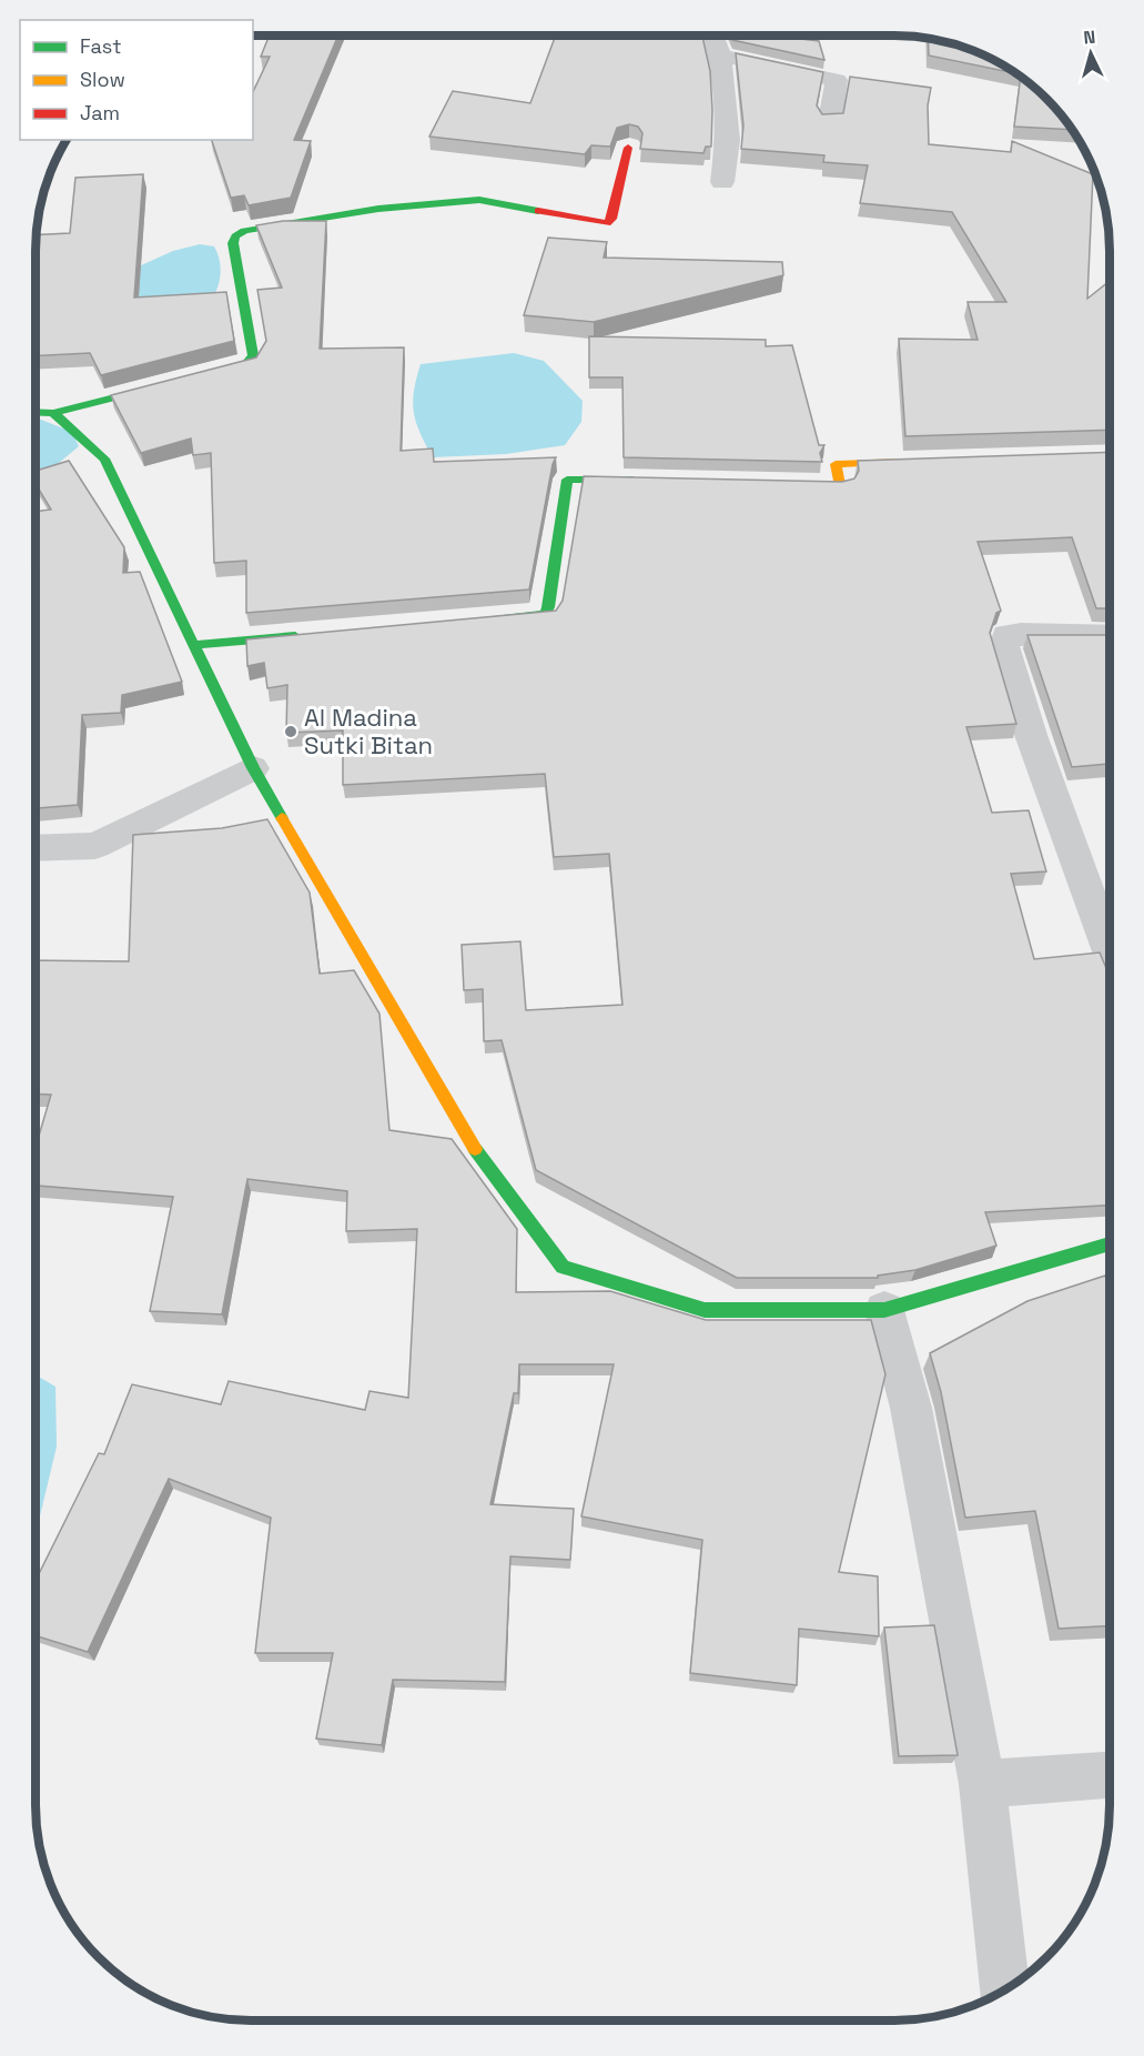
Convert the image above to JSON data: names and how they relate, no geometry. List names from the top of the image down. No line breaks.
{"places":["Al Madina Sutki Bitan"],"legend":["Fast","Slow","Jam"],"north":"top"}
